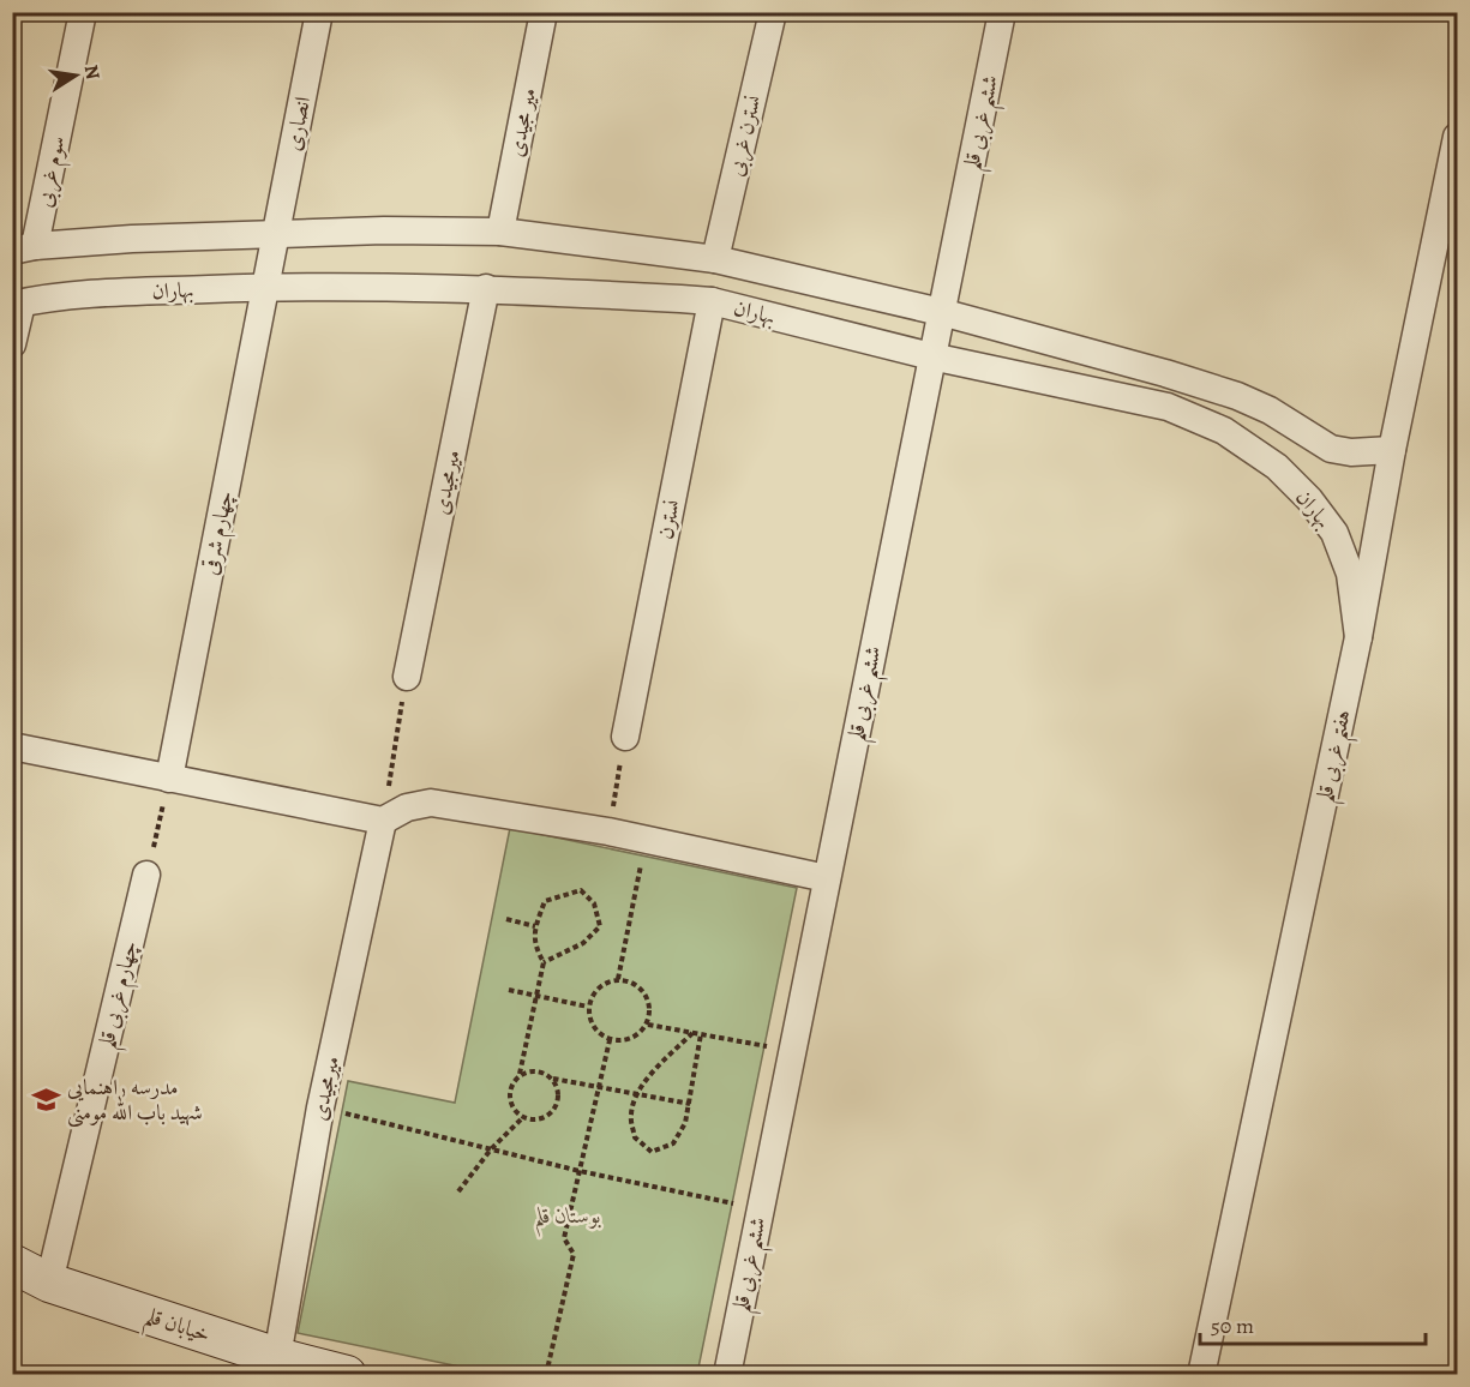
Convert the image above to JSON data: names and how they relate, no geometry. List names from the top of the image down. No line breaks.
{"streets":{"street":["میر مجیدی","ششم غربی قلم","انصاری","نسترن غربی","سوم غربی","بهاران","میرمجیدی","نسترن","چهارم شرقی","هفتم غربی قلم","چهارم غربی قلم","خیابان قلم"]},"crossings":[["میر مجیدی","بهاران"],["ششم غربی قلم","بهاران"],["انصاری","بهاران"],["انصاری","چهارم شرقی"],["نسترن غربی","بهاران"],["سوم غربی","بهاران"],["بهاران","میرمجیدی"],["بهاران","نسترن"],["بهاران","چهارم شرقی"],["بهاران","هفتم غربی قلم"],["میرمجیدی","خیابان قلم"],["چهارم غربی قلم","خیابان قلم"]],"parks":["بوستان قلم"],"places":{"school or university":["مدرسه راهنمایی شهید باب الله مومنی"]},"scale_bar":"50 m","north":"right"}
